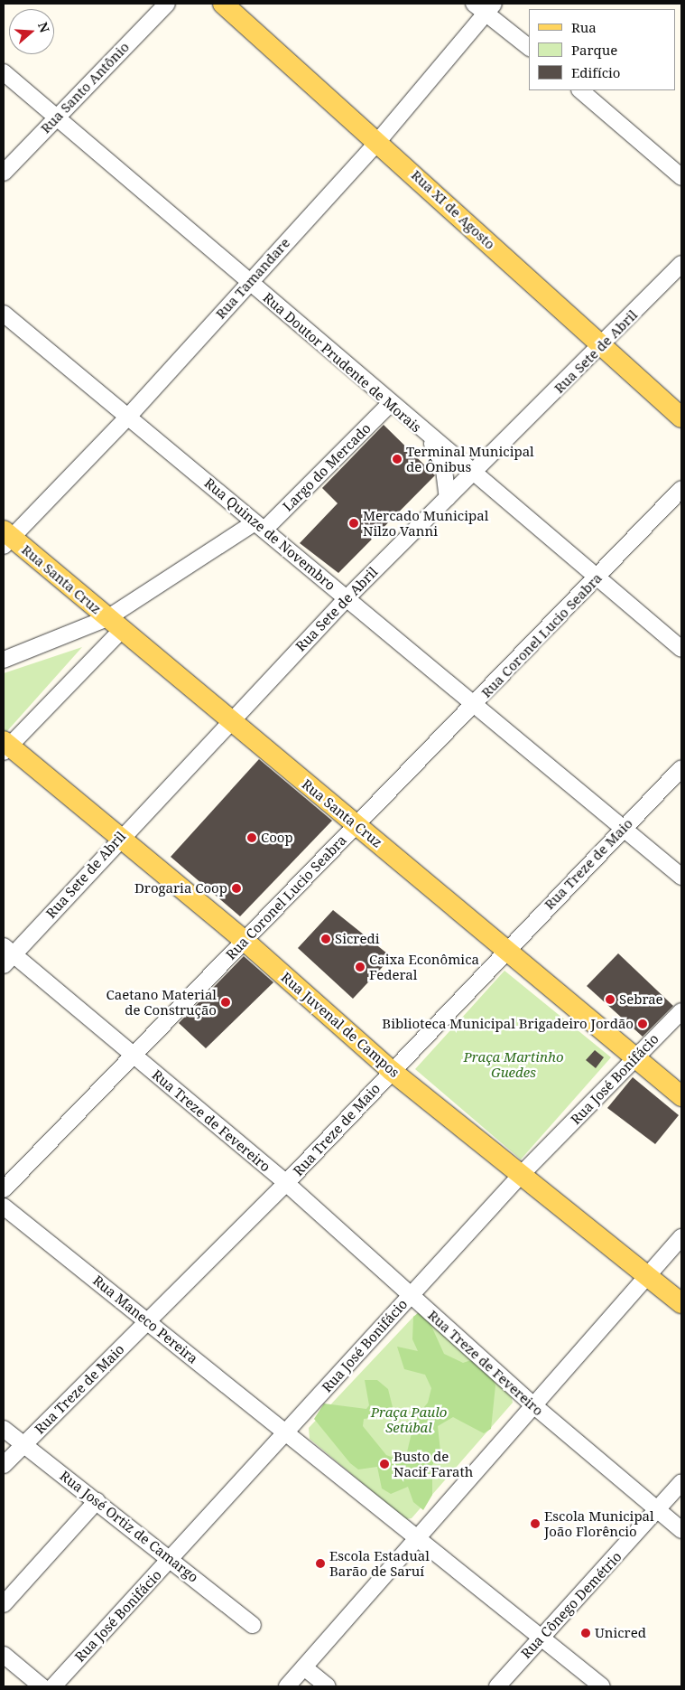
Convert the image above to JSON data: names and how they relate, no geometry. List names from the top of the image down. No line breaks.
{"streets":{"main road":["Rua XI de Agosto","Rua Santa Cruz","Rua Juvenal de Campos"],"street":["Rua Santo Antônio","Rua Tamandare","Rua Sete de Abril","Rua Doutor Prudente de Morais","Largo do Mercado","Rua Quinze de Novembro","Rua Coronel Lucio Seabra","Rua Treze de Maio","Rua José Bonifácio","Rua Treze de Fevereiro","Rua Maneco Pereira","Rua José Ortiz de Camargo","Rua Cônego Demétrio"]},"crossings":[["Rua Santo Antônio","Rua Doutor Prudente de Morais"],["Rua XI de Agosto","Rua Tamandare"],["Rua XI de Agosto","Rua Sete de Abril"],["Rua Tamandare","Rua Doutor Prudente de Morais"],["Rua Tamandare","Rua Quinze de Novembro"],["Rua Tamandare","Rua Santa Cruz"],["Rua Sete de Abril","Rua Doutor Prudente de Morais"],["Rua Sete de Abril","Rua Quinze de Novembro"],["Rua Sete de Abril","Rua Santa Cruz"],["Rua Sete de Abril","Rua Juvenal de Campos"],["Rua Sete de Abril","Rua Treze de Fevereiro"],["Rua Doutor Prudente de Morais","Largo do Mercado"],["Rua Doutor Prudente de Morais","Rua Coronel Lucio Seabra"],["Largo do Mercado","Rua Quinze de Novembro"],["Largo do Mercado","Rua Santa Cruz"],["Rua Quinze de Novembro","Rua Coronel Lucio Seabra"],["Rua Quinze de Novembro","Rua Treze de Maio"],["Rua Santa Cruz","Rua Coronel Lucio Seabra"],["Rua Santa Cruz","Rua Treze de Maio"],["Rua Santa Cruz","Rua José Bonifácio"],["Rua Coronel Lucio Seabra","Rua Juvenal de Campos"],["Rua Coronel Lucio Seabra","Rua Treze de Fevereiro"],["Rua Treze de Maio","Rua Juvenal de Campos"],["Rua Treze de Maio","Rua Treze de Fevereiro"],["Rua Treze de Maio","Rua Maneco Pereira"],["Rua Treze de Maio","Rua José Ortiz de Camargo"],["Rua Juvenal de Campos","Rua José Bonifácio"],["Rua José Bonifácio","Rua Treze de Fevereiro"],["Rua José Bonifácio","Rua Maneco Pereira"],["Rua José Bonifácio","Rua José Ortiz de Camargo"],["Rua Treze de Fevereiro","Rua Cônego Demétrio"]],"parks":["Praça Martinho Guedes","Praça Paulo Setúbal"],"places":["Terminal Municipal de Ônibus","Mercado Municipal Nilzo Vanni","Coop","Drogaria Coop","Sicredi","Caixa Econômica Federal","Sebrae","Caetano Material de Construção","Biblioteca Municipal Brigadeiro Jordão","Busto de Nacif Farath","Escola Municipal João Florêncio","Escola Estadual Barão de Saruí","Unicred"],"legend":["Rua","Parque","Edifício"],"north":"right"}
